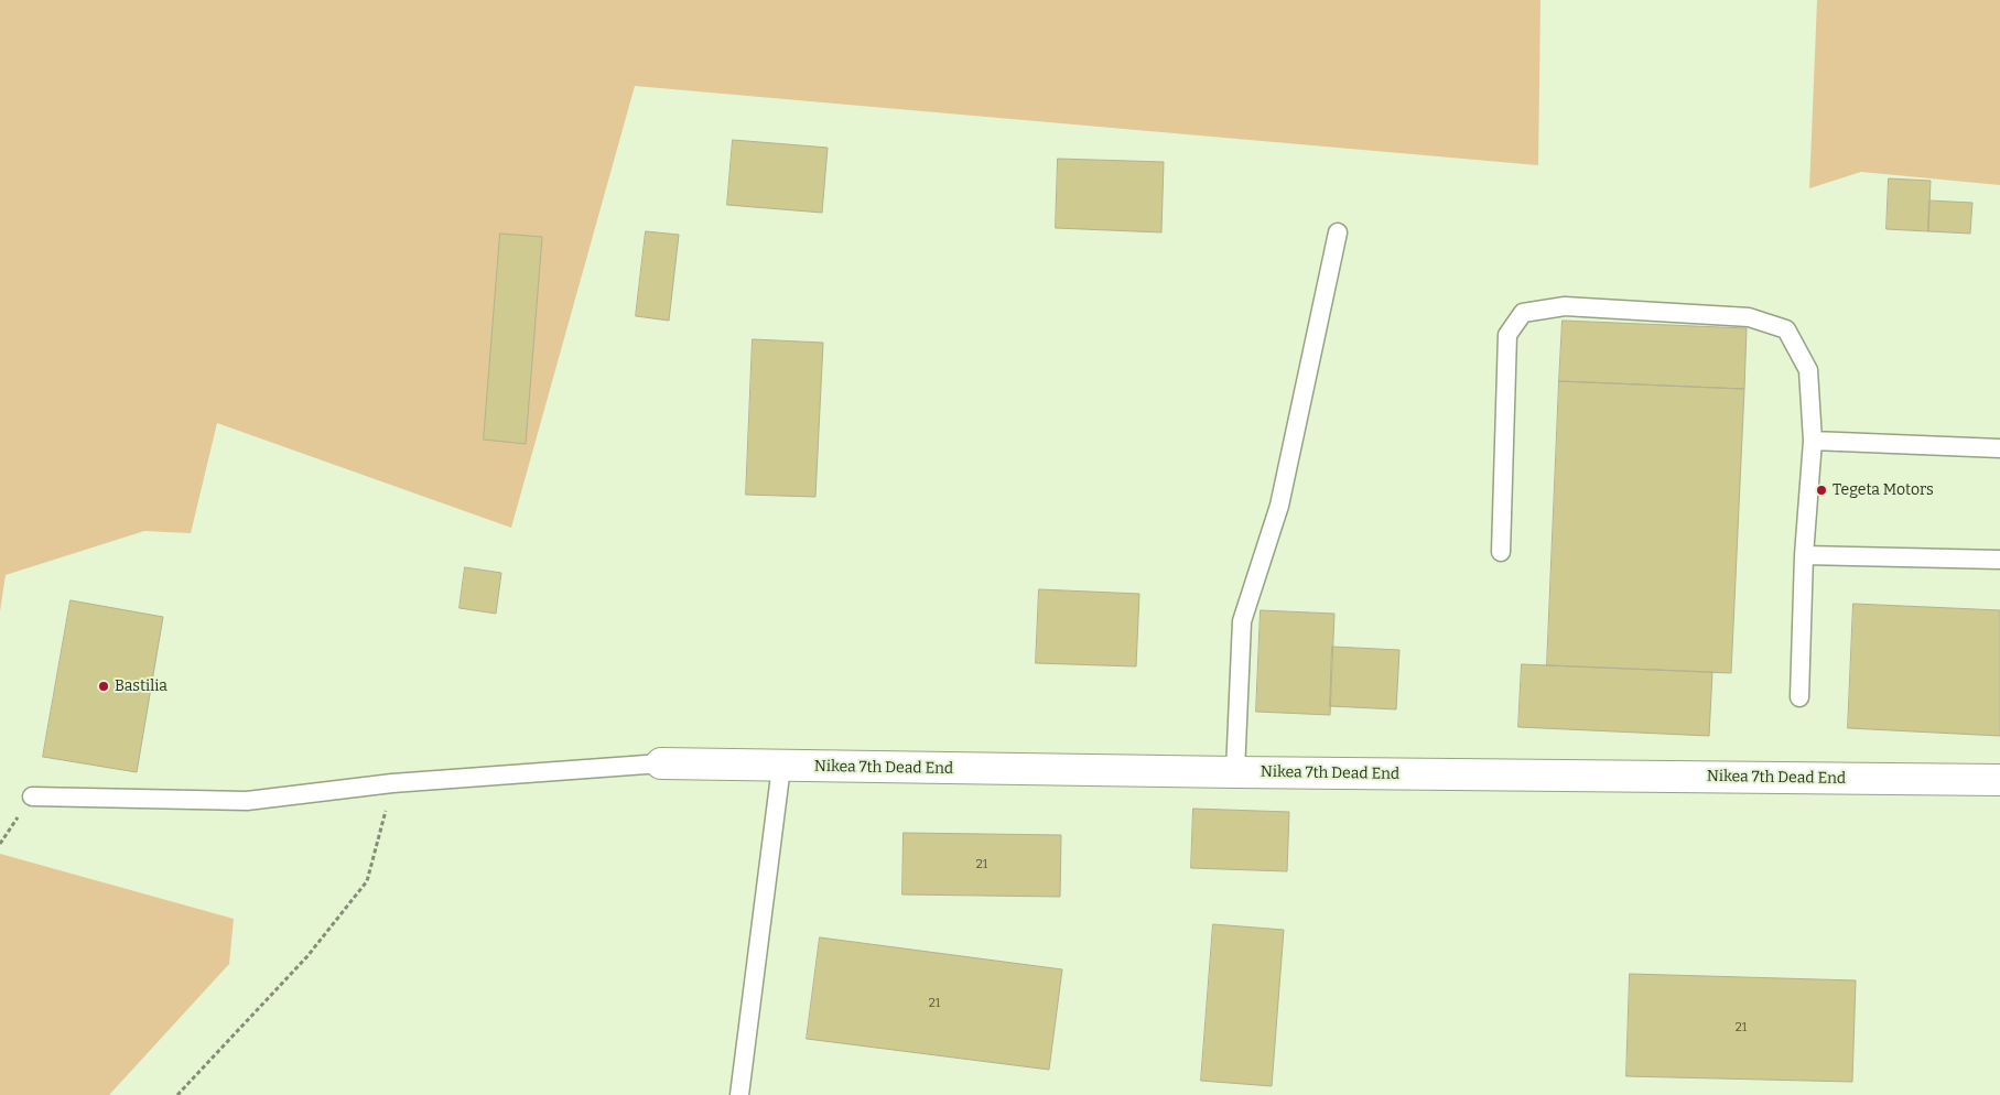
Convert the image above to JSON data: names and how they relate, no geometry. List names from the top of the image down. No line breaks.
{"streets":{"street":["Nikea 7th Dead End"]},"places":["Tegeta Motors","Bastilia"],"house_numbers":["21","21","21"]}
